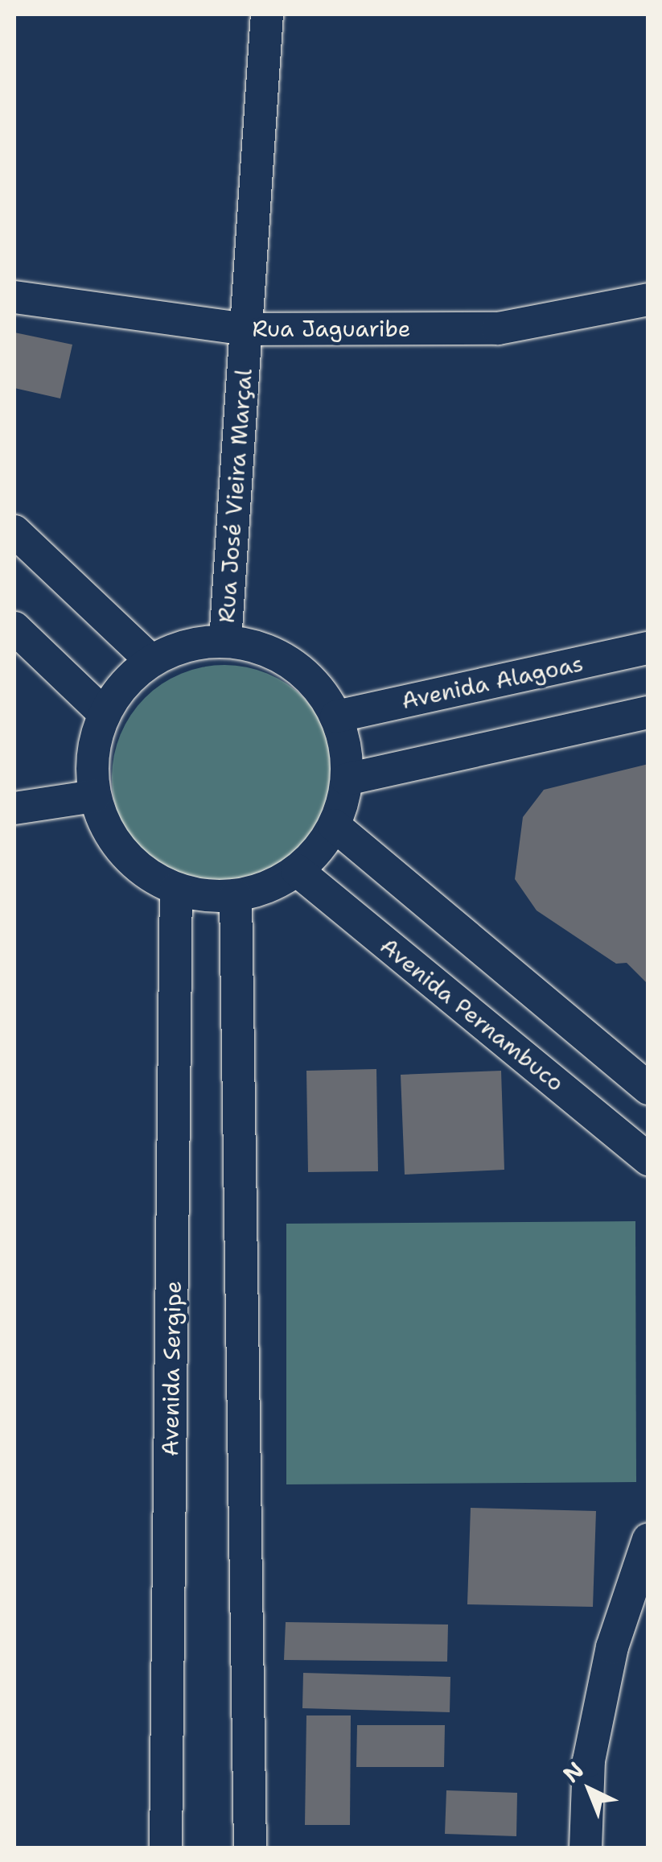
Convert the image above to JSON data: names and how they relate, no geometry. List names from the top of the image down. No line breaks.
{"streets":{"street":["Rua Jaguaribe","Rua José Vieira Marçal","Avenida Alagoas","Avenida Pernambuco","Avenida Sergipe"]},"crossings":[["Rua Jaguaribe","Rua José Vieira Marçal"],["Rua José Vieira Marçal","Avenida Alagoas"],["Rua José Vieira Marçal","Avenida Pernambuco"],["Rua José Vieira Marçal","Avenida Sergipe"],["Avenida Alagoas","Avenida Pernambuco"],["Avenida Alagoas","Avenida Sergipe"],["Avenida Pernambuco","Avenida Sergipe"]],"north":"top left"}
